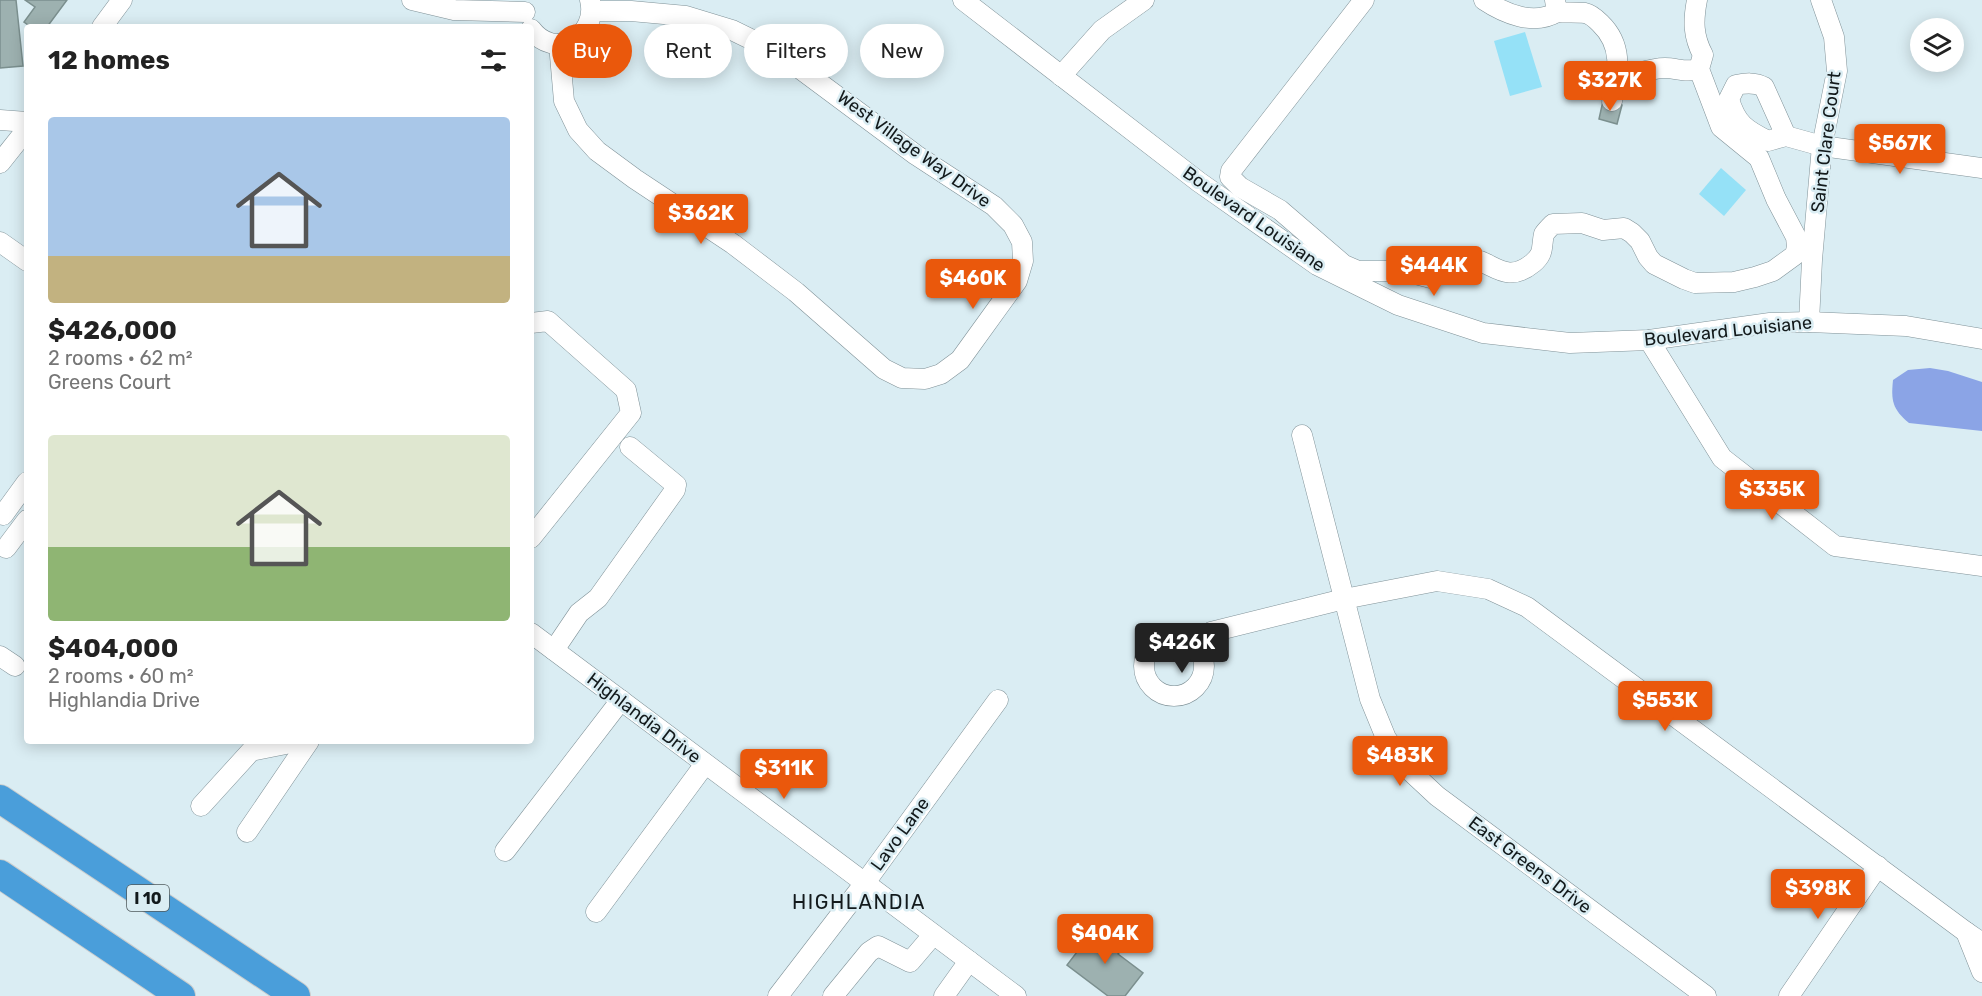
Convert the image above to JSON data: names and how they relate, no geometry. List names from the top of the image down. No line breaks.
{"streets":{"highway":["I 10"],"street":["Saint Clare Court","West Village Way Drive","Boulevard Louisiane","Highlandia Drive","Lavo Lane","East Greens Drive"]},"crossings":[["Saint Clare Court","Boulevard Louisiane"],["Highlandia Drive","Lavo Lane"]],"districts":["HIGHLANDIA"],"page":{"chip":["Buy","Rent","Filters","New"],"heading":"12 homes","price":["$327K","$567K","$362K","$444K","$460K","$335K","$426K","$553K","$483K","$311K","$398K","$404K"],"list":[{"name":"$426,000","note":"2 rooms · 62 m² · Greens Court"},{"name":"$404,000","note":"2 rooms · 60 m² · Highlandia Drive"}]}}
